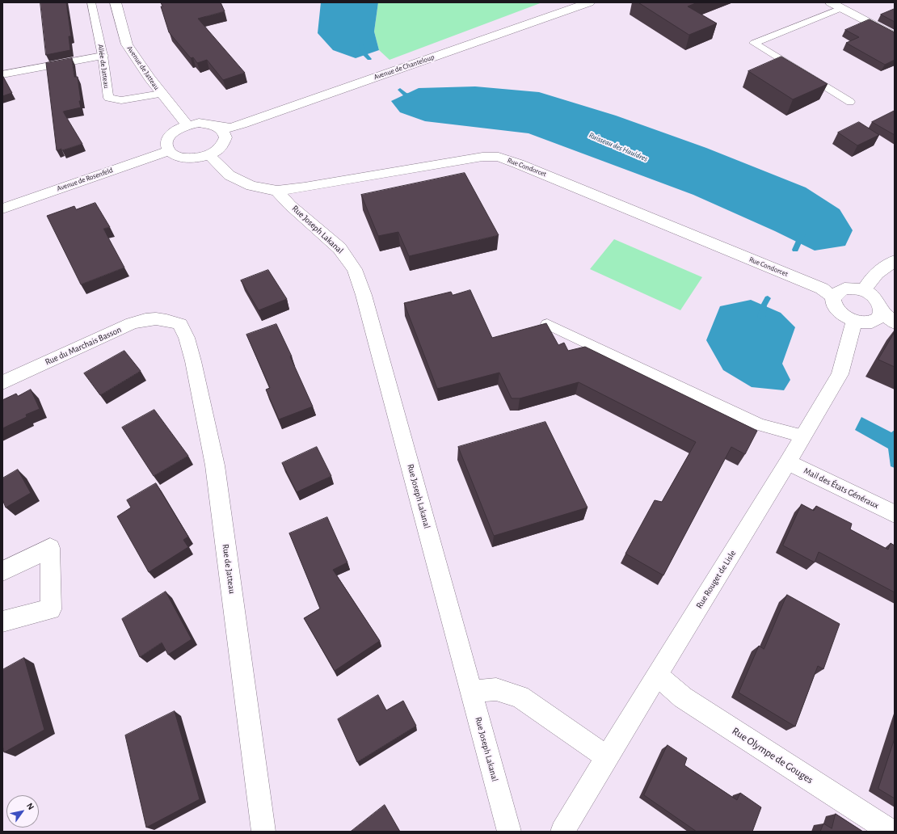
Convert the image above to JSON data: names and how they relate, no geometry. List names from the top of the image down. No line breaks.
{"streets":{"street":["Avenue de Chanteloup","Avenue de Jatteau","Rue Condorcet","Avenue de Rosenfeld","Rue Joseph Lakanal","Rue du Marchais Basson","Mail des États Généraux","Rue de Jatteau","Rue Rouget de Lisle","Rue Olympe de Gouges"],"lane":["Allée de Jatteau"]},"crossings":[["Allée de Jatteau","Avenue de Jatteau"],["Avenue de Chanteloup","Avenue de Jatteau"],["Avenue de Chanteloup","Rue Condorcet"],["Avenue de Chanteloup","Avenue de Rosenfeld"],["Avenue de Jatteau","Rue Condorcet"],["Avenue de Jatteau","Avenue de Rosenfeld"],["Rue Condorcet","Avenue de Rosenfeld"],["Rue Condorcet","Rue Joseph Lakanal"],["Rue Condorcet","Rue Rouget de Lisle"],["Rue du Marchais Basson","Rue de Jatteau"],["Mail des États Généraux","Rue Rouget de Lisle"],["Rue Rouget de Lisle","Rue Olympe de Gouges"]],"water":["Ruisseau des Hauldres"],"north":"top right"}
